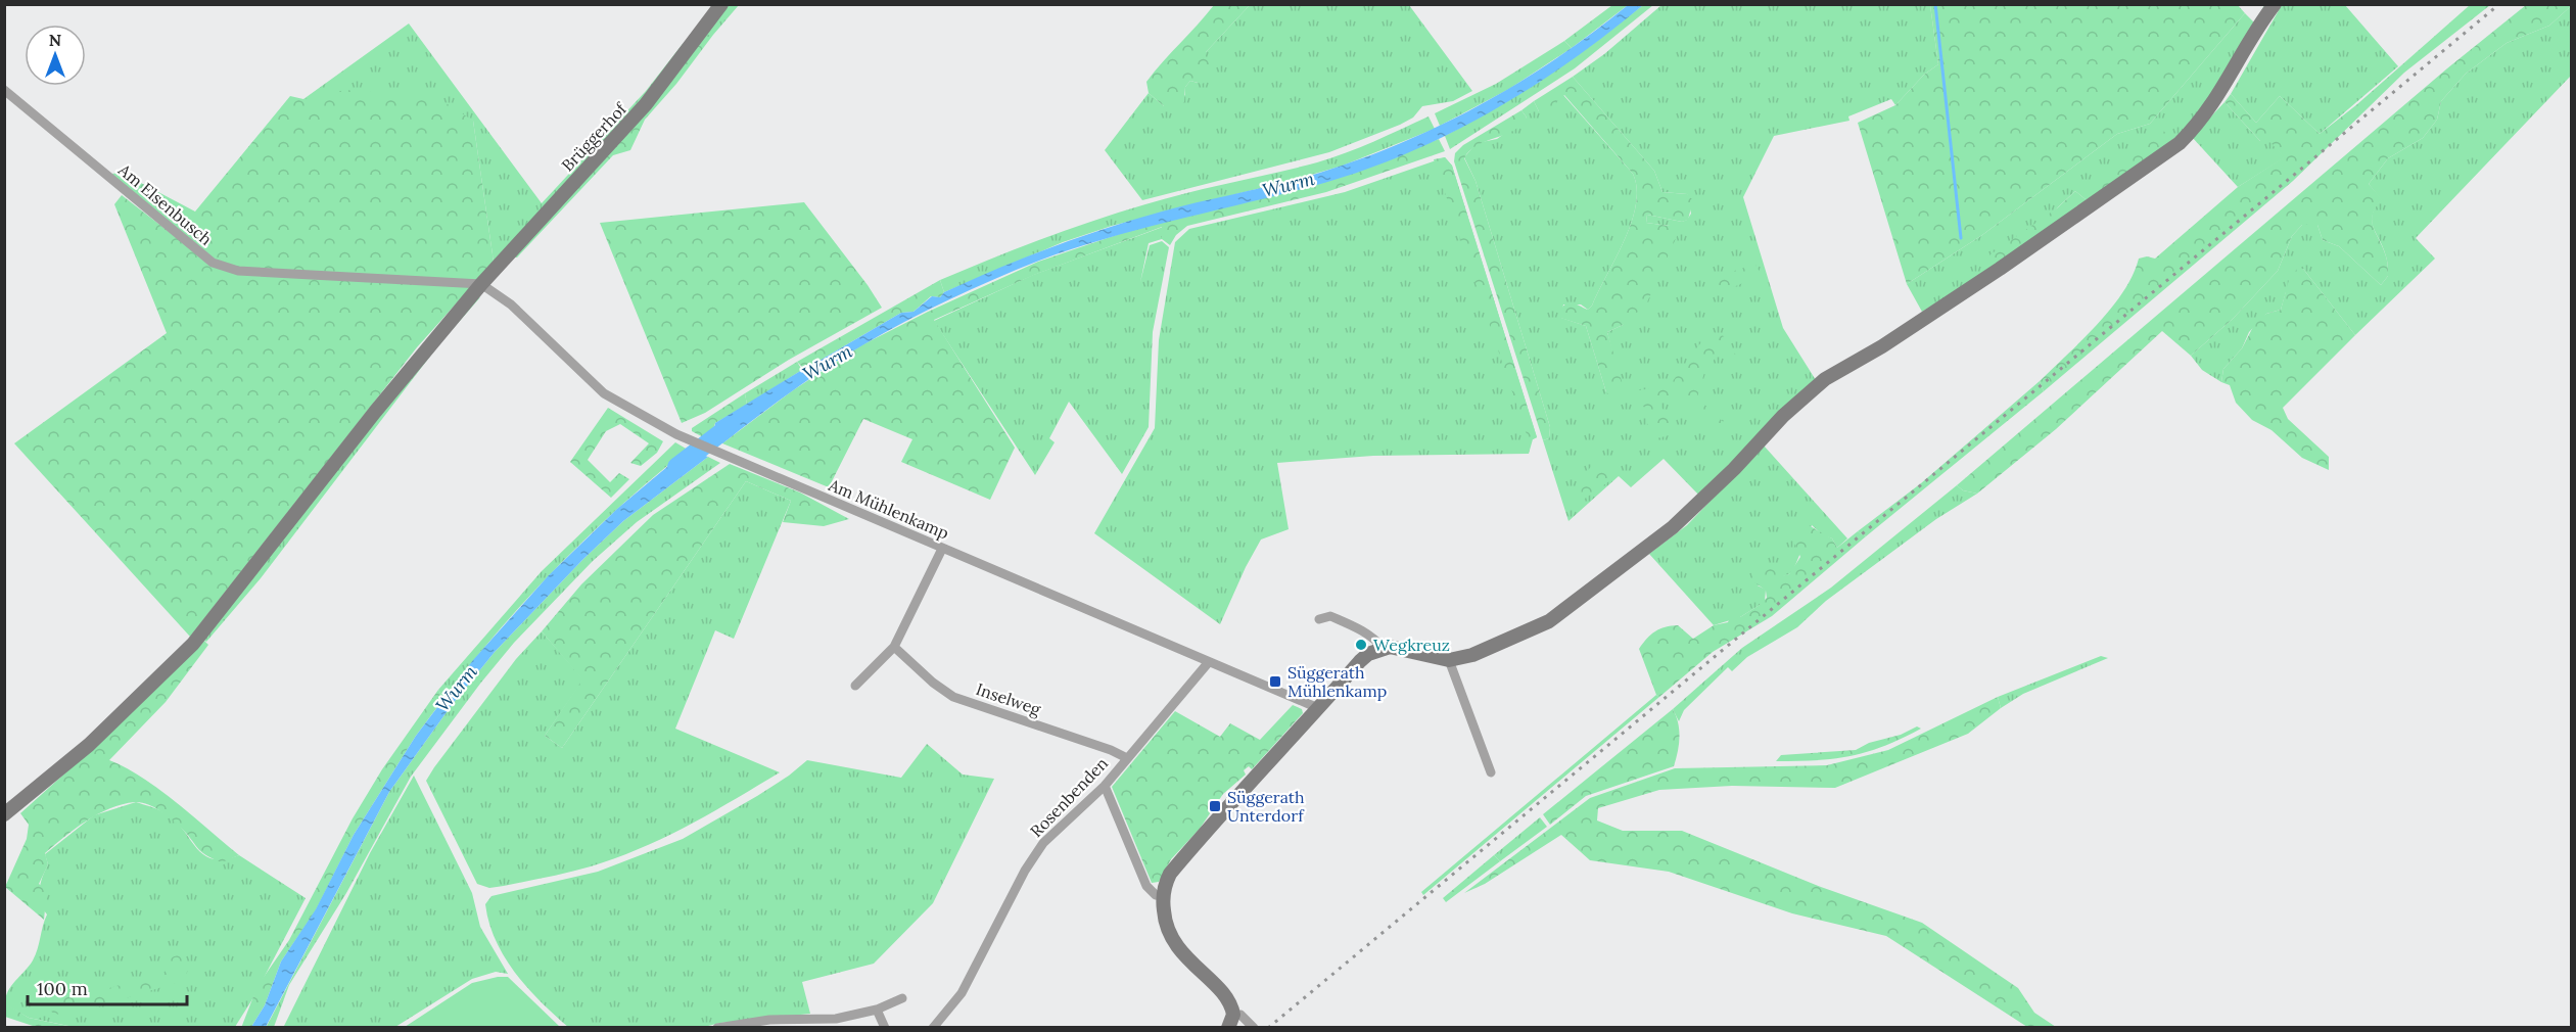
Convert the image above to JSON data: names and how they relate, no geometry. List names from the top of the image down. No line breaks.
{"streets":{"main road":["Brüggerhof"],"street":["Am Elsenbusch","Am Mühlenkamp","Inselweg","Rosenbenden"]},"crossings":[["Brüggerhof","Am Elsenbusch"],["Brüggerhof","Am Mühlenkamp"],["Am Elsenbusch","Am Mühlenkamp"],["Am Mühlenkamp","Rosenbenden"],["Inselweg","Rosenbenden"]],"water":["Wurm"],"places":{"other":["Wegkreuz"],"transit":["Süggerath Mühlenkamp","Süggerath Unterdorf"]},"scale_bar":"100 m","north":"top"}
